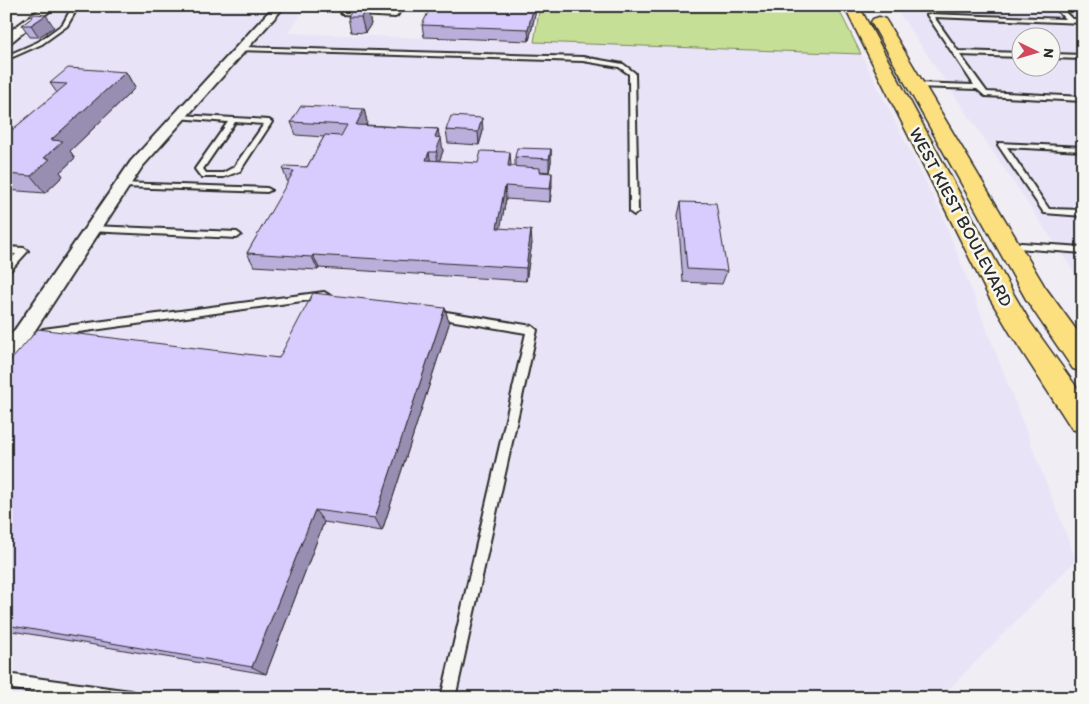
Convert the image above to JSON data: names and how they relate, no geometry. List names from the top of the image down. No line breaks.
{"streets":{"main road":["WEST KIEST BOULEVARD"]},"north":"right"}
